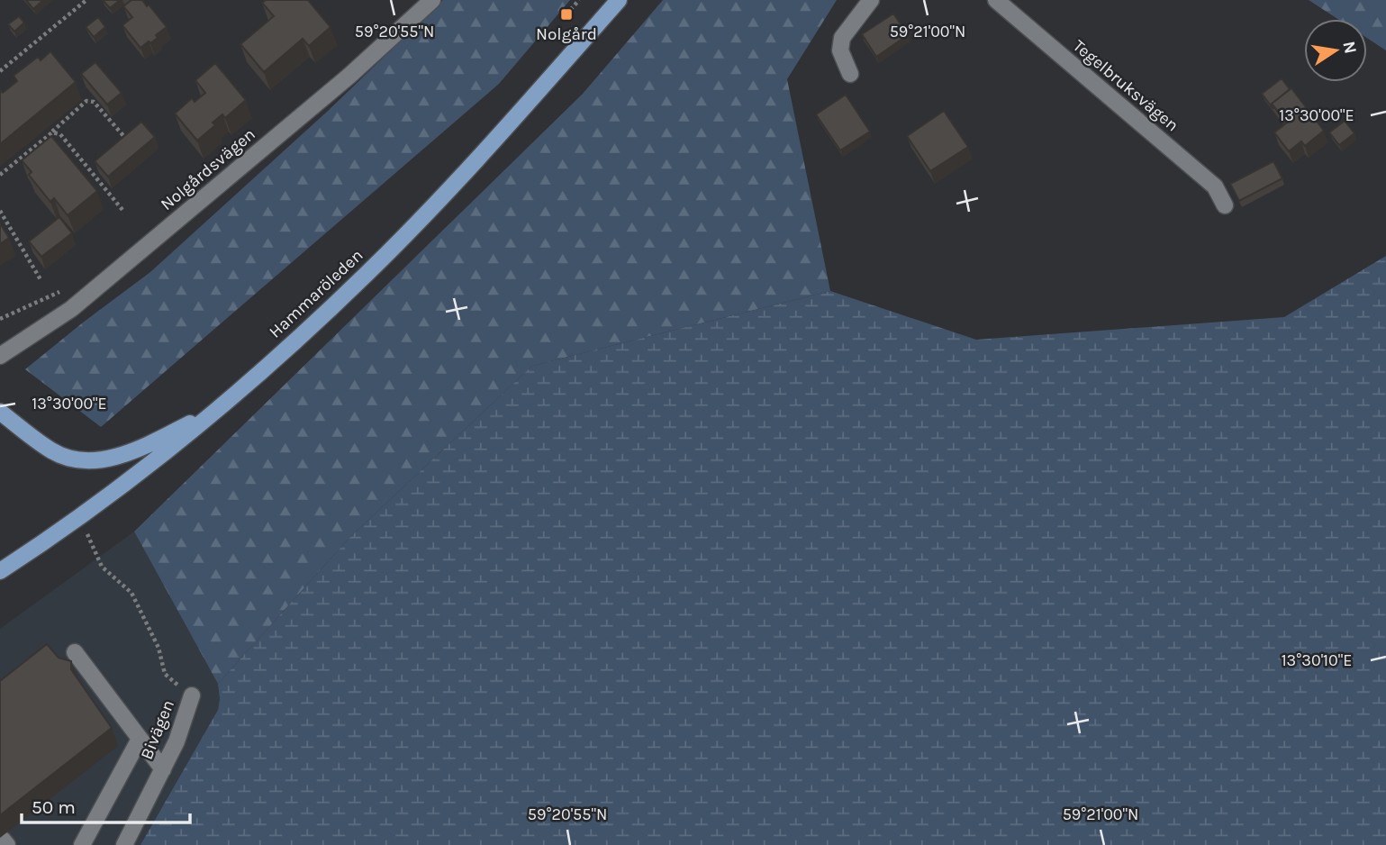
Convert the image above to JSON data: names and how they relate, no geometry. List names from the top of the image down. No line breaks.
{"streets":{"main road":["Hammaröleden"],"street":["Tegelbruksvägen","Nolgårdsvägen","Bivägen"]},"places":{"transit":["Nolgård"]},"scale_bar":"50 m","north":"right","coordinates":["59°20'55\"N","59°21'00\"N","13°30'00\"E","13°30'10\"E"]}
